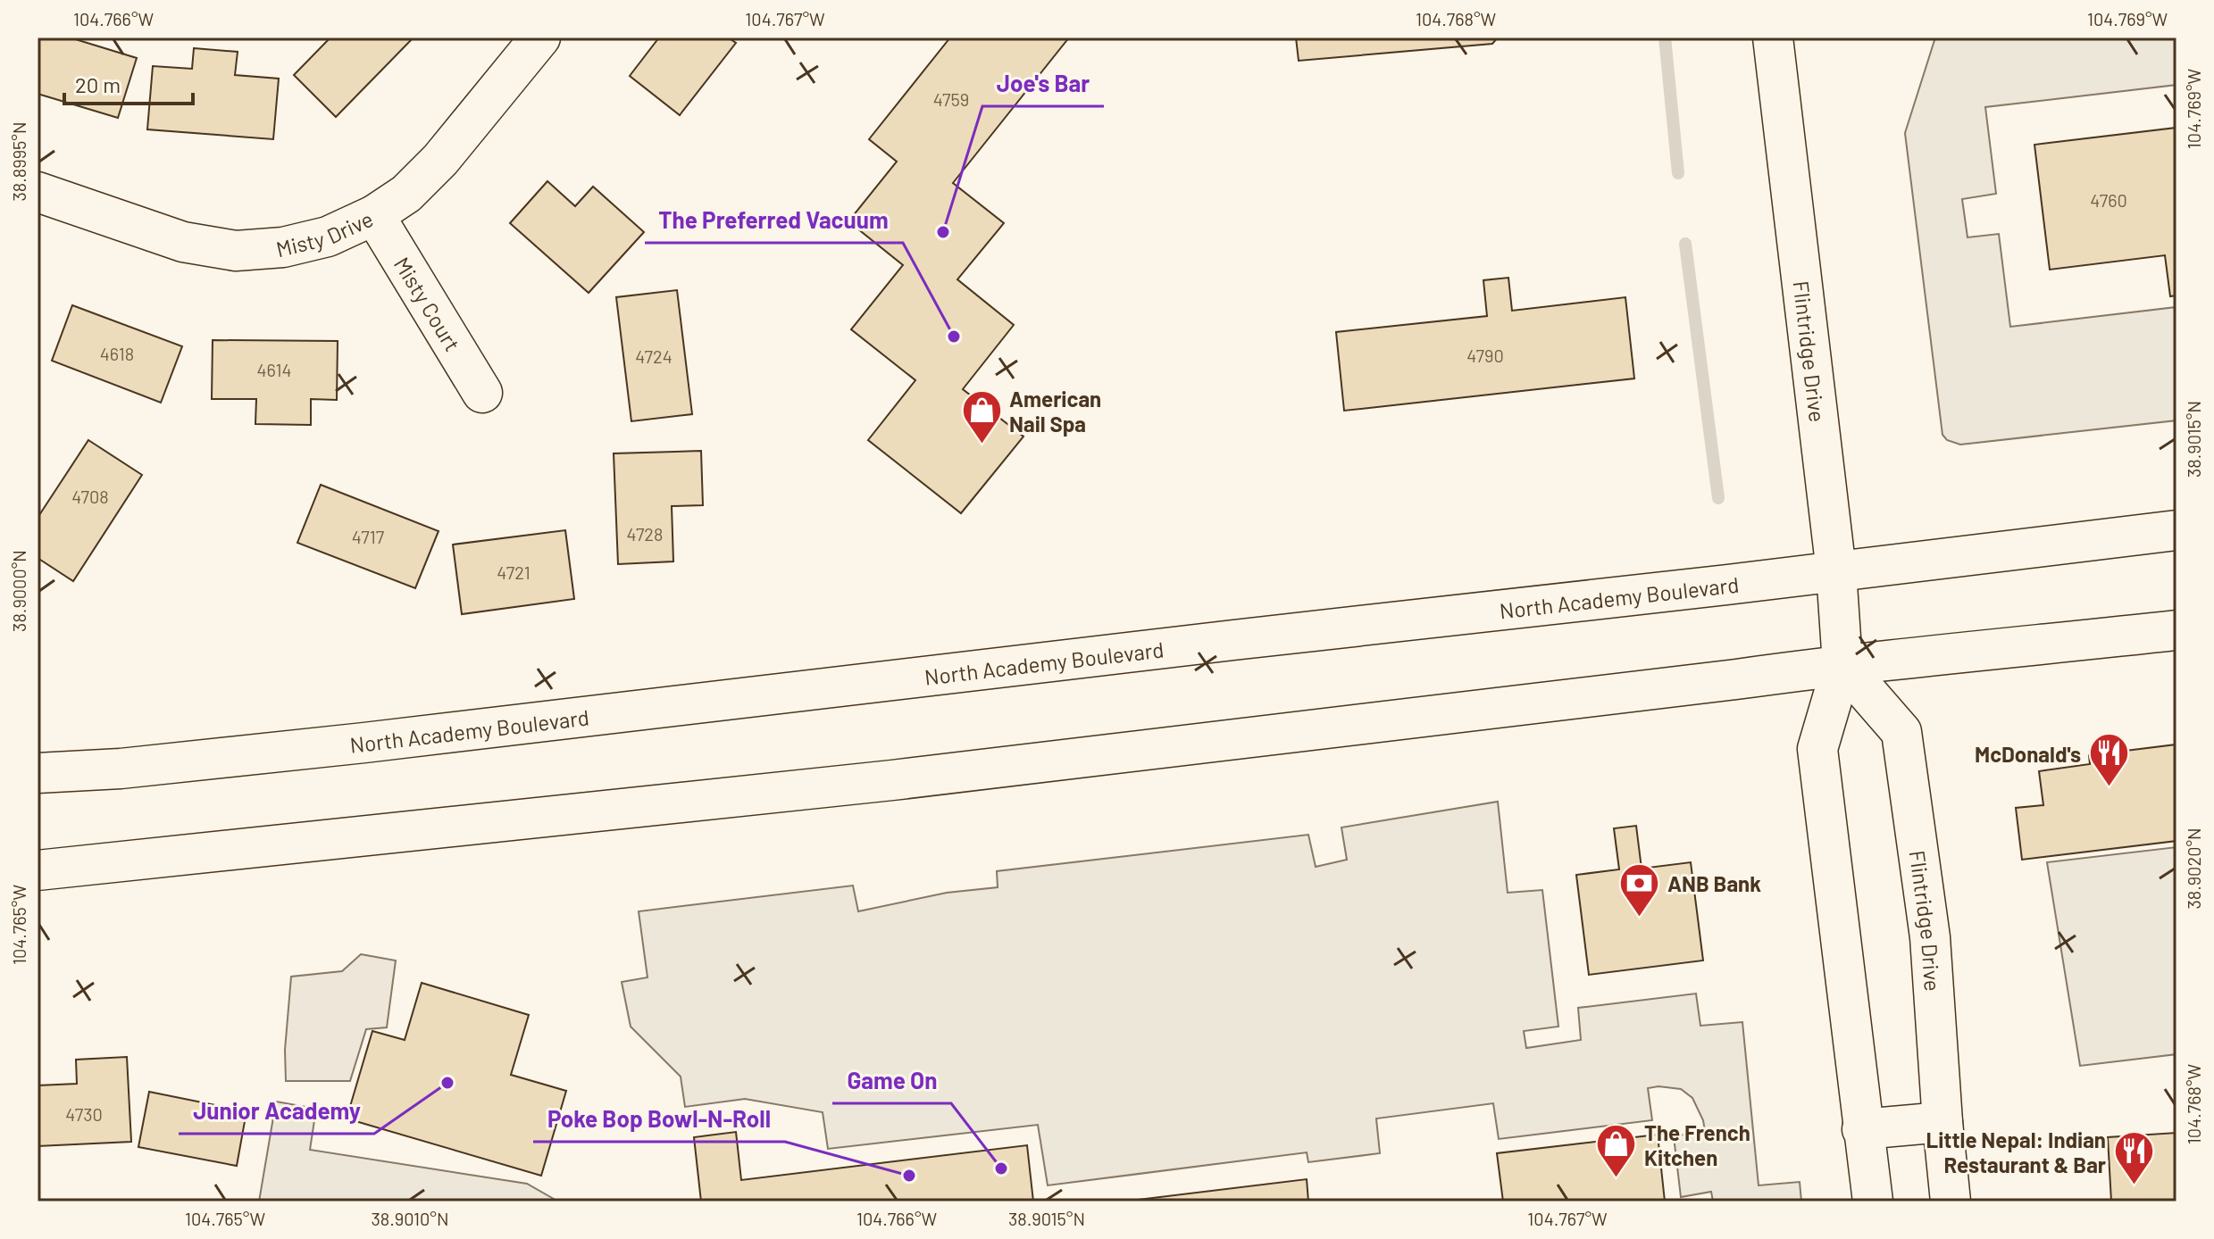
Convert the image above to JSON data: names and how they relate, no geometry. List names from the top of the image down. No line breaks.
{"streets":{"main road":["Misty Drive","Misty Court","Flintridge Drive","North Academy Boulevard"]},"crossings":[["Misty Drive","Misty Court"],["Flintridge Drive","North Academy Boulevard"]],"places":{"other":["Joe's Bar","The Preferred Vacuum","Junior Academy","Game On","Poke Bop Bowl-N-Roll"],"shop":["American Nail Spa","The French Kitchen"],"restaurant":["McDonald's","Little Nepal: Indian Restaurant & Bar"],"bank":["ANB Bank"]},"house_numbers":["4759","4760","4618","4790","4724","4614","4708","4728","4717","4721","4730"],"scale_bar":"20 m","coordinates":["104.766°W","104.767°W","104.768°W","104.769°W","38.8995°N","38.9015°N","38.9000°N","38.9020°N","104.765°W","38.9010°N"]}
